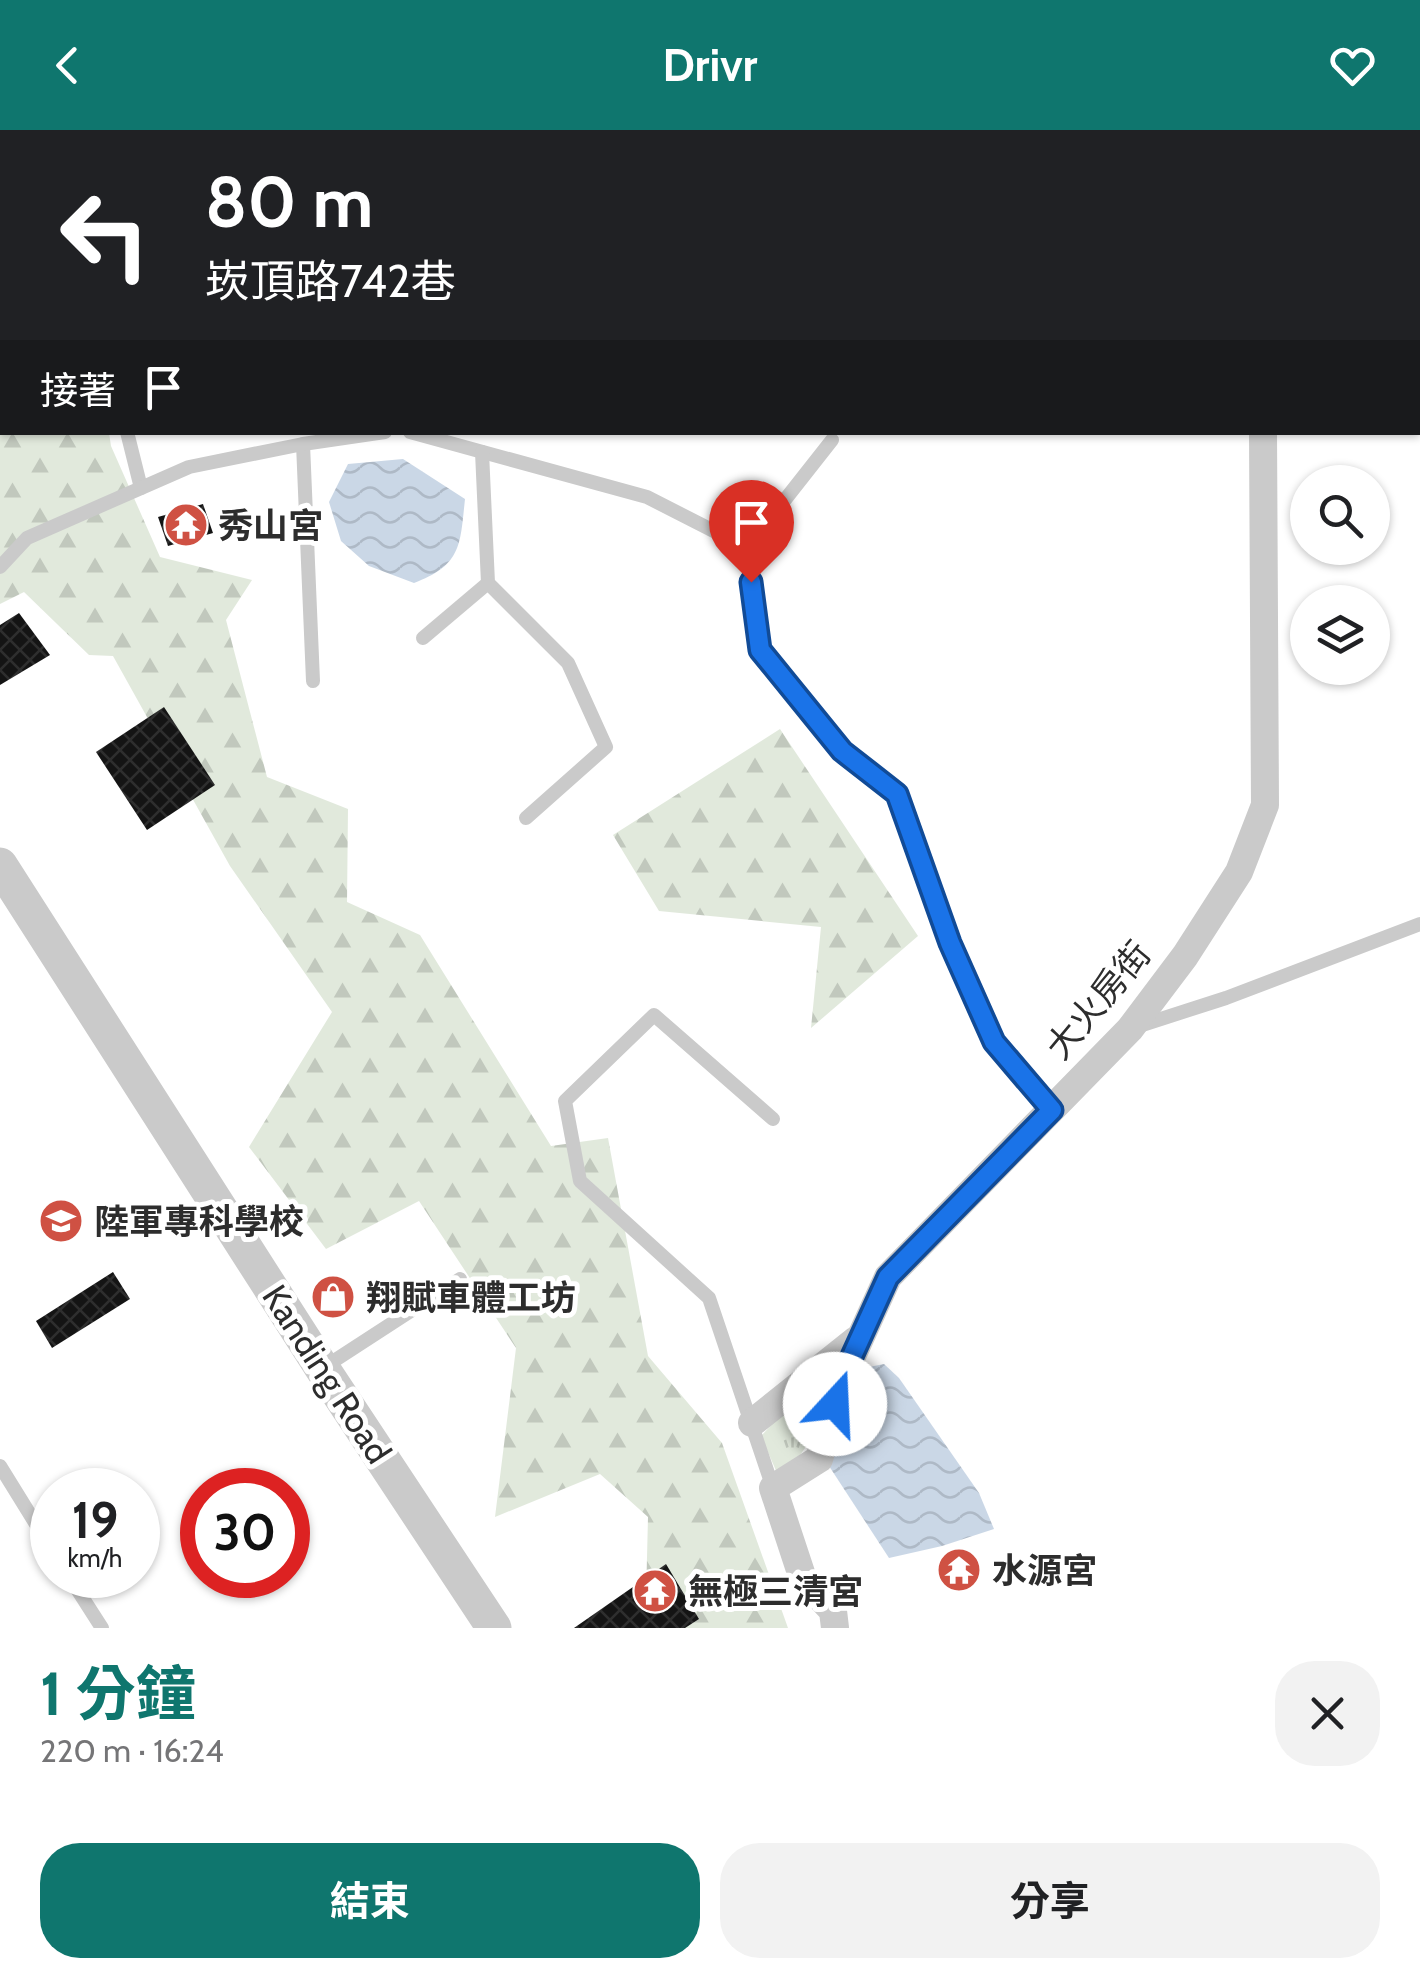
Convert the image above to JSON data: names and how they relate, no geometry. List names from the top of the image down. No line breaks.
{"streets":{"street":["大火房街","Kanding Road"]},"places":{"temple":["秀山宮","水源宮","無極三清宮"],"school or university":["陸軍專科學校"],"shop":["翔賦車體工坊"]},"page":{"header":"Drivr","turn":["80 m","崁頂路742巷"],"then":"接著","speed":"19 km/h","limit":"30","heading":["1 分鐘","220 m · 16:24"],"buttons":["結束","分享"]}}
